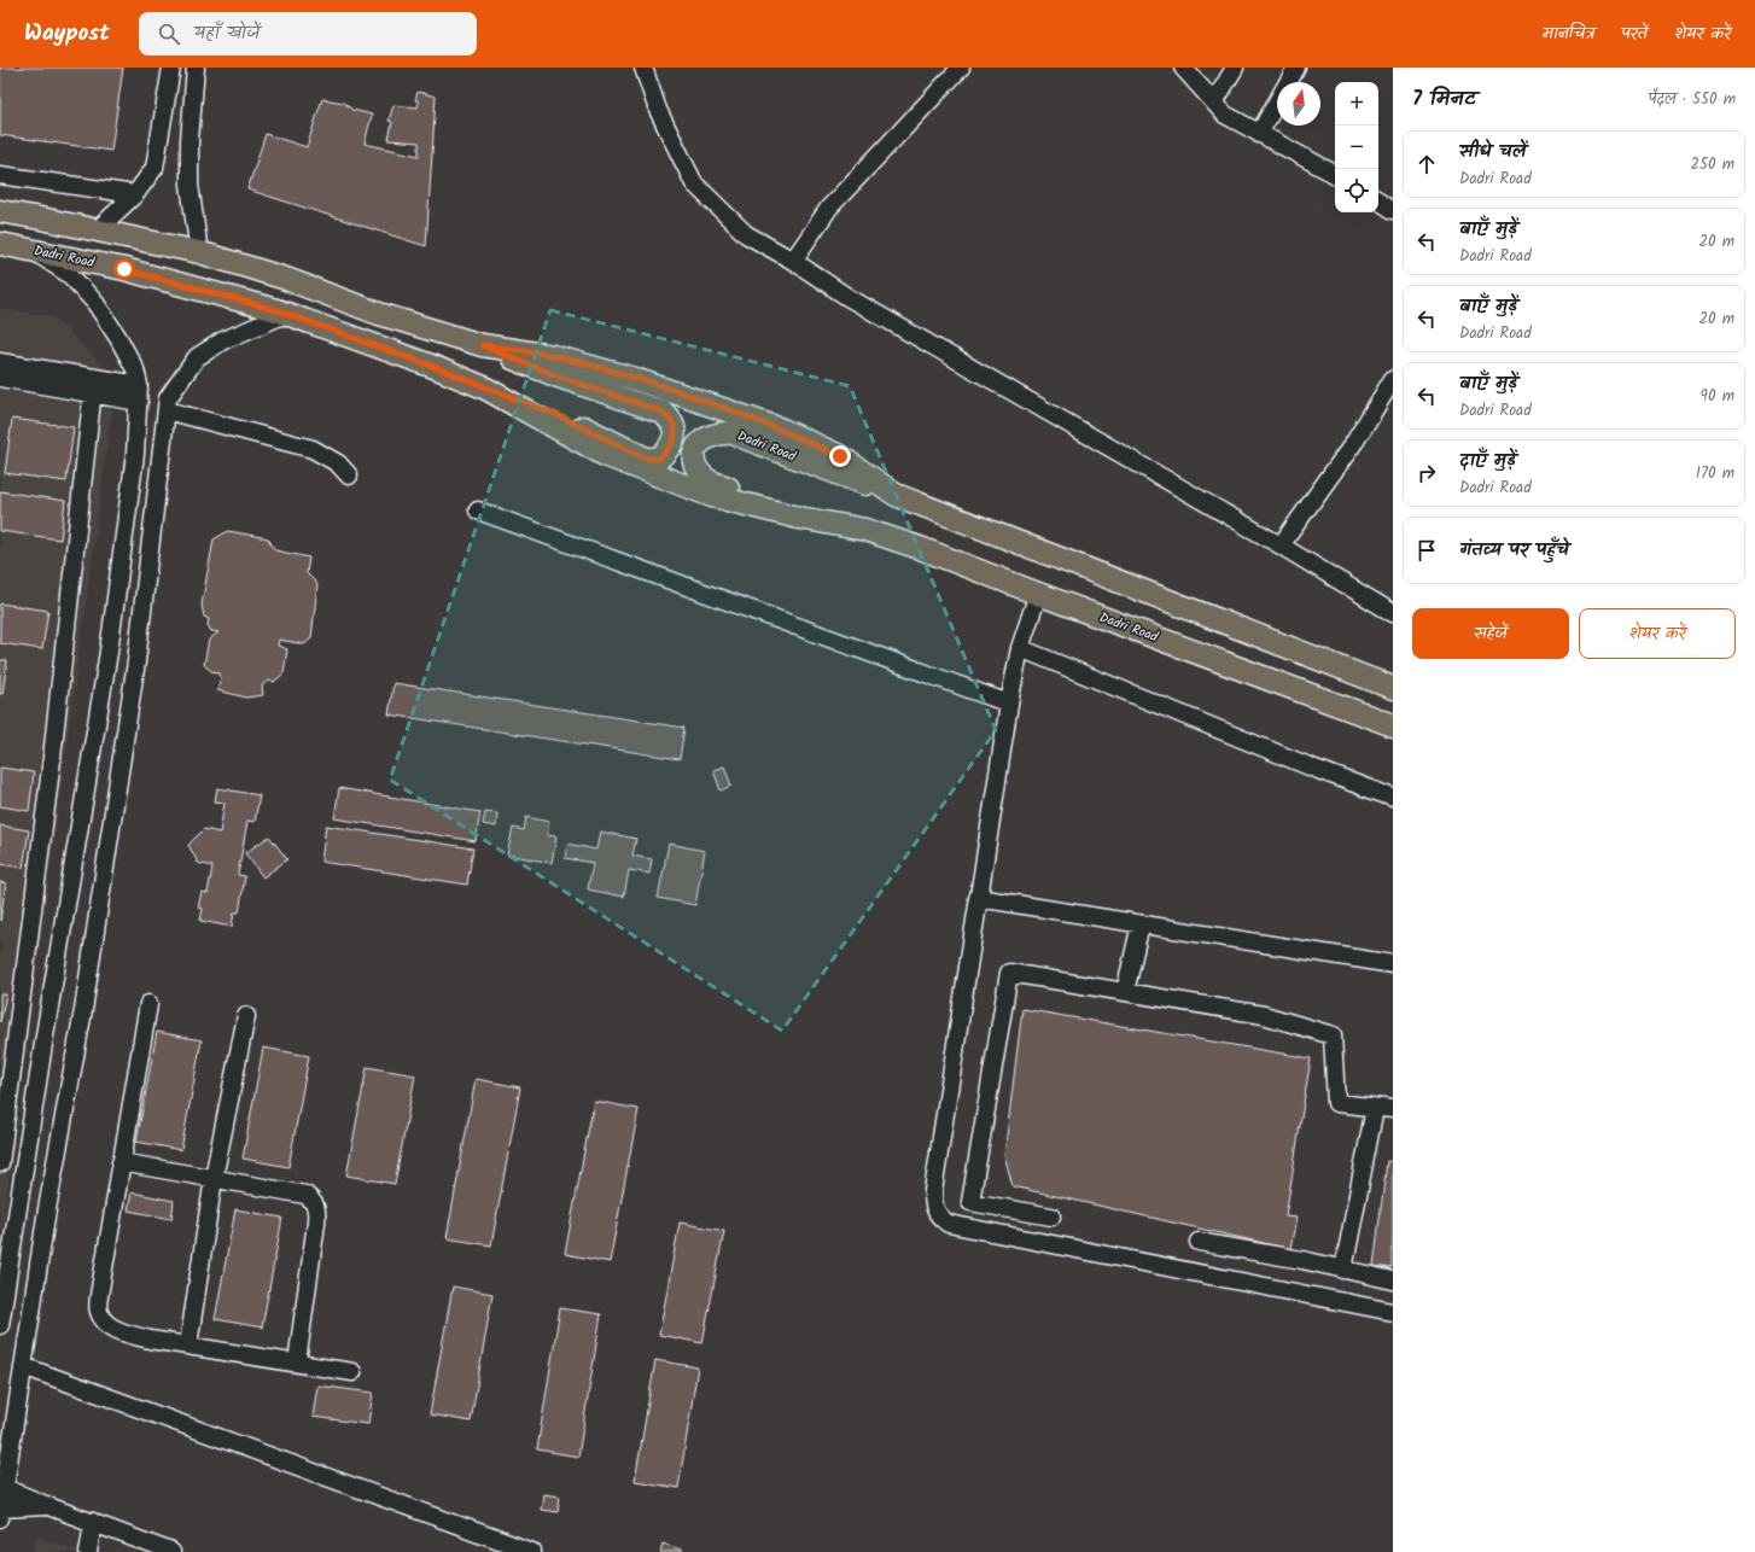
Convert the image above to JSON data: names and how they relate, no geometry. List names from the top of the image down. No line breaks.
{"streets":{"main road":["Dadri Road"]},"north":"top","page":{"header":"Waypost","search":"यहाँ खोजें","nav":["मानचित्र","परतें","शेयर करें"],"heading":["7 मिनट","पैदल · 550 m"],"map_buttons":["+","−"],"list":[["सीधे चलें","Dadri Road","250 m"],["बाएँ मुड़ें","Dadri Road","20 m"],["बाएँ मुड़ें","Dadri Road","20 m"],["बाएँ मुड़ें","Dadri Road","90 m"],["दाएँ मुड़ें","Dadri Road","170 m"],"गंतव्य पर पहुँचे"],"buttons":["सहेजें","शेयर करें"]}}
